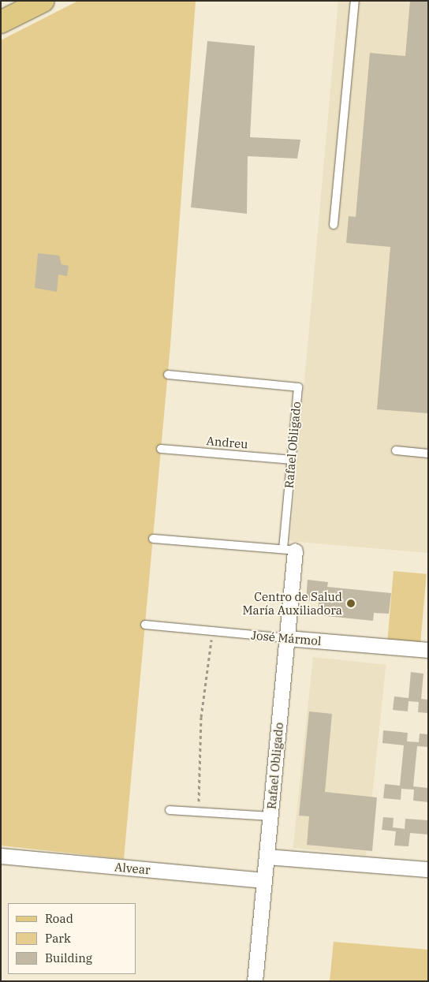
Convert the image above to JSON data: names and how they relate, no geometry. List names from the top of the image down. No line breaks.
{"streets":{"street":["Rafael Obligado","José Mármol","Alvear"],"lane":["Andreu"]},"crossings":[["Andreu","Rafael Obligado"],["Rafael Obligado","José Mármol"],["Rafael Obligado","Alvear"]],"places":["Centro de Salud María Auxiliadora"],"legend":["Road","Park","Building"]}
